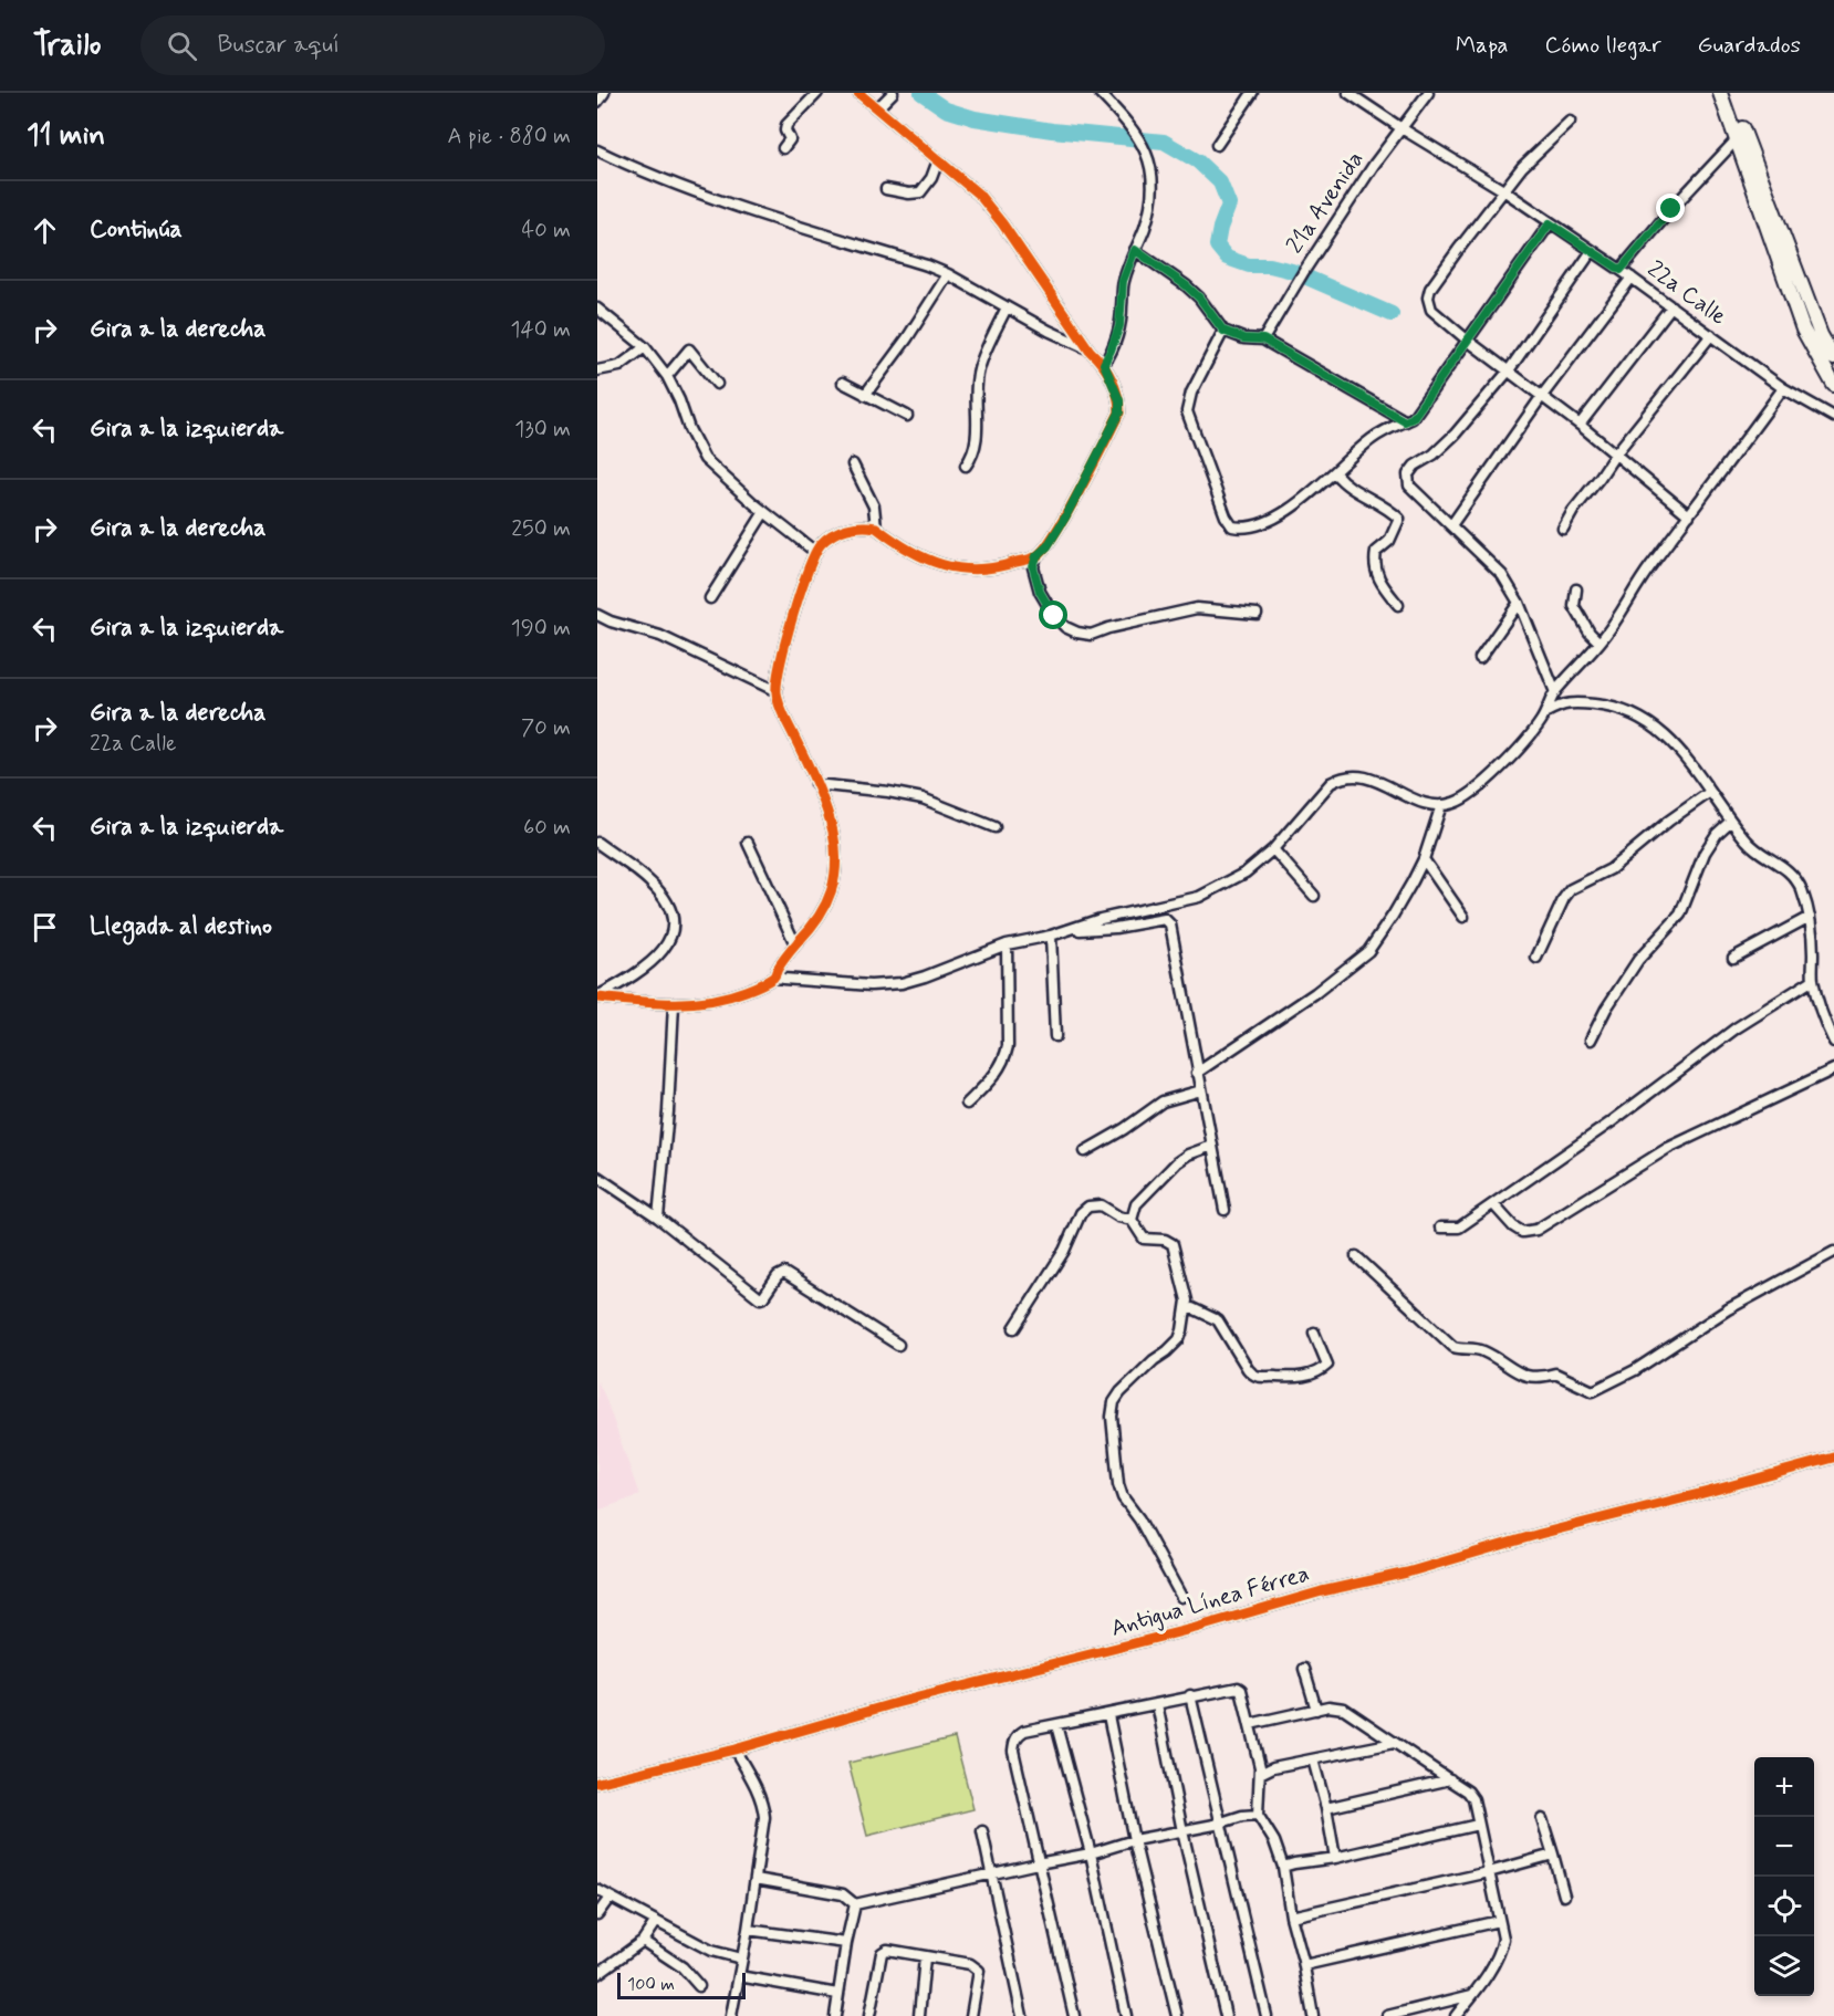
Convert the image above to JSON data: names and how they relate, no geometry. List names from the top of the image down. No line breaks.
{"streets":{"street":["21a Avenida","22a Calle","Antigua Línea Férrea"]},"crossings":[["21a Avenida","22a Calle"]],"scale_bar":"100 m","page":{"header":"Trailo","search":"Buscar aquí","nav":["Mapa","Cómo llegar","Guardados"],"heading":["11 min","A pie · 880 m"],"list":[["Continúa","40 m"],["Gira a la derecha","140 m"],["Gira a la izquierda","130 m"],["Gira a la derecha","250 m"],["Gira a la izquierda","190 m"],["Gira a la derecha","22a Calle","70 m"],["Gira a la izquierda","60 m"],"Llegada al destino"],"map_buttons":["+","−"],"scale":"100 m"}}
